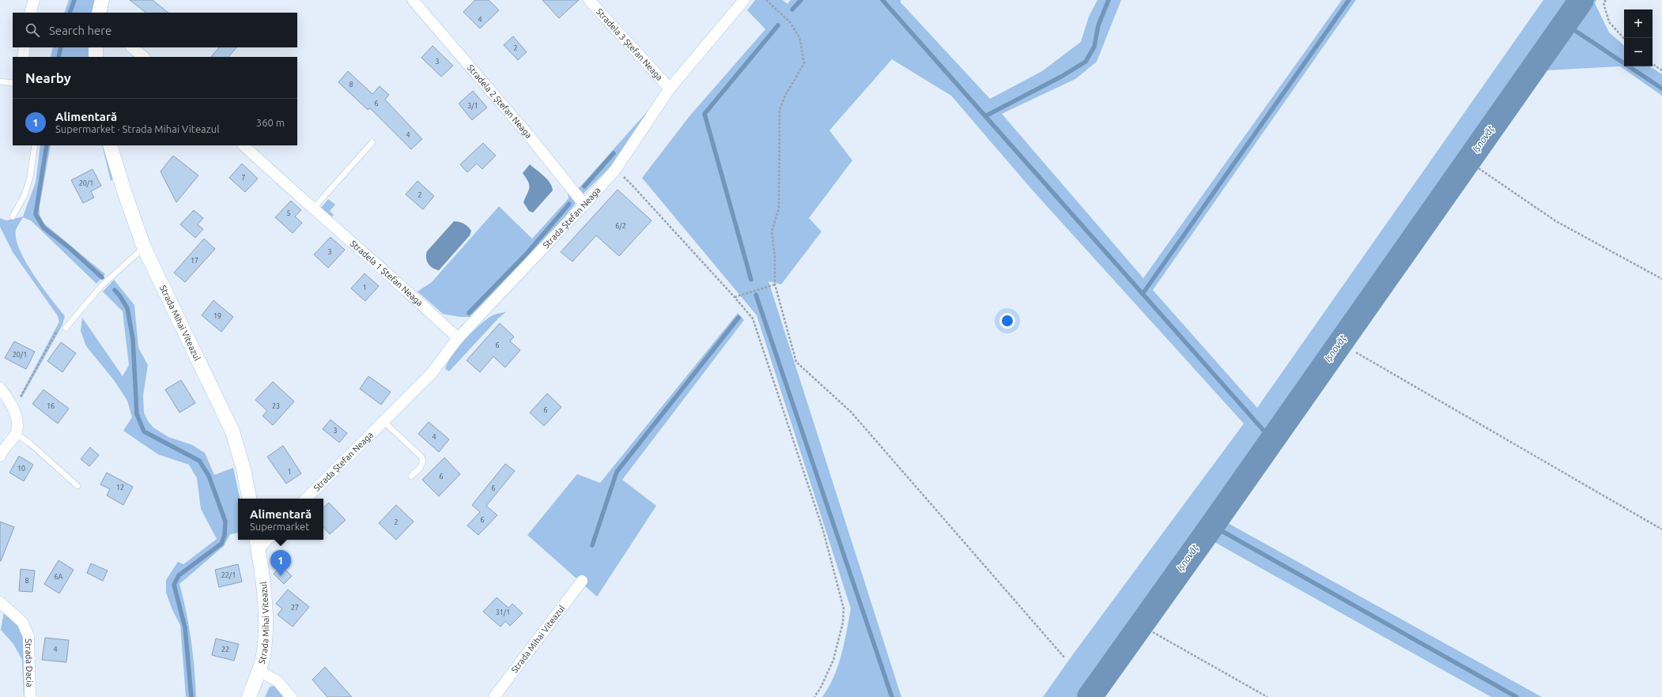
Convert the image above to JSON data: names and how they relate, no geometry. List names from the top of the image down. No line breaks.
{"streets":{"street":["Stradela 3 Ștefan Neaga","Stradela 2 Ștefan Neaga","Strada Ștefan Neaga","Stradela 1 Ștefan Neaga","Strada Mihai Viteazul","Strada Dacia"]},"crossings":[["Stradela 3 Ștefan Neaga","Strada Ștefan Neaga"],["Stradela 2 Ștefan Neaga","Strada Ștefan Neaga"],["Strada Ștefan Neaga","Stradela 1 Ștefan Neaga"]],"water":["Ișnovăț"],"house_numbers":["4","2","3","8","6","3/1","4","7","20/1","2","5","6/2","3","17","1","19","6","20/1","16","23","6","3","4","10","1","6","12","6","6","2","22/1","6A","8","27","31/1","4","22"],"page":{"map_buttons":["+","−"],"search":"Search here","heading":"Nearby","list":[{"mark":"1","name":"Alimentară","note":"Supermarket · Strada Mihai Viteazul","value":"360 m"}],"popup":["Alimentară","Supermarket"],"pins":"1"}}
